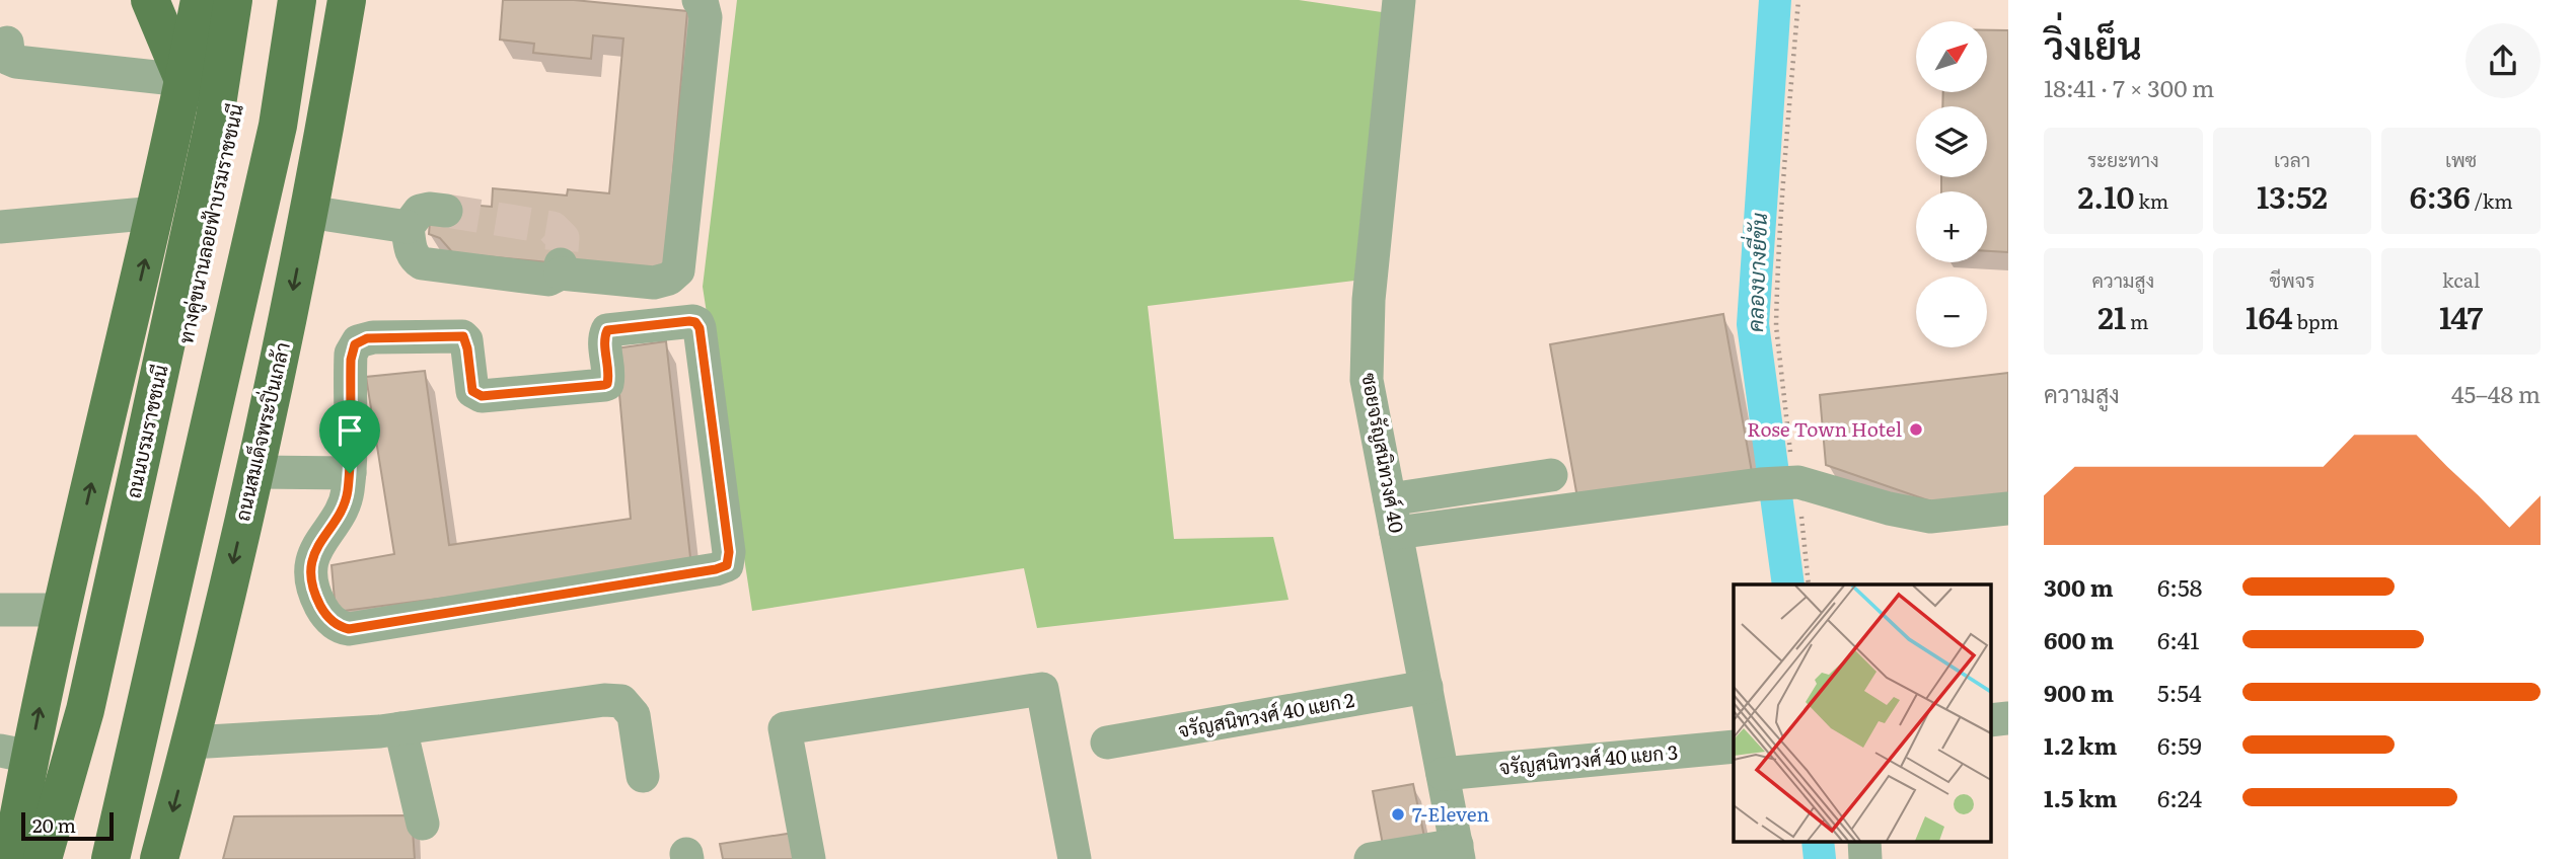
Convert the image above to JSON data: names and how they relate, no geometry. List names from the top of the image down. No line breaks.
{"streets":{"main road":["ทางคู่ขนานลอยฟ้าบรมราชชนนี","ถนนบรมราชชนนี","ถนนสมเด็จพระปิ่นเกล้า"],"street":["ซอยจรัญสนิทวงศ์ 40","จรัญสนิทวงศ์ 40 แยก 2","จรัญสนิทวงศ์ 40 แยก 3"]},"crossings":[["ซอยจรัญสนิทวงศ์ 40","จรัญสนิทวงศ์ 40 แยก 2"],["ซอยจรัญสนิทวงศ์ 40","จรัญสนิทวงศ์ 40 แยก 3"]],"water":["คลองบางยี่ขัน"],"places":["Rose Town Hotel","7-Eleven"],"scale_bar":"20 m","north":"top right","page":{"heading":["วิ่งเย็น","18:41 · 7 × 300 m"],"map_buttons":["+","−"],"stats":[["ระยะทาง","2.10 km"],["เวลา","13:52"],["เพซ","6:36 /km"],["ความสูง","21 m"],["ชีพจร","164 bpm"],["kcal","147"]],"chart":["ความสูง","45–48 m"],"list":[{"name":"300 m","note":"6:58"},{"name":"600 m","note":"6:41"},{"name":"900 m","note":"5:54"},{"name":"1.2 km","note":"6:59"},{"name":"1.5 km","note":"6:24"}],"scale":"20 m"}}
